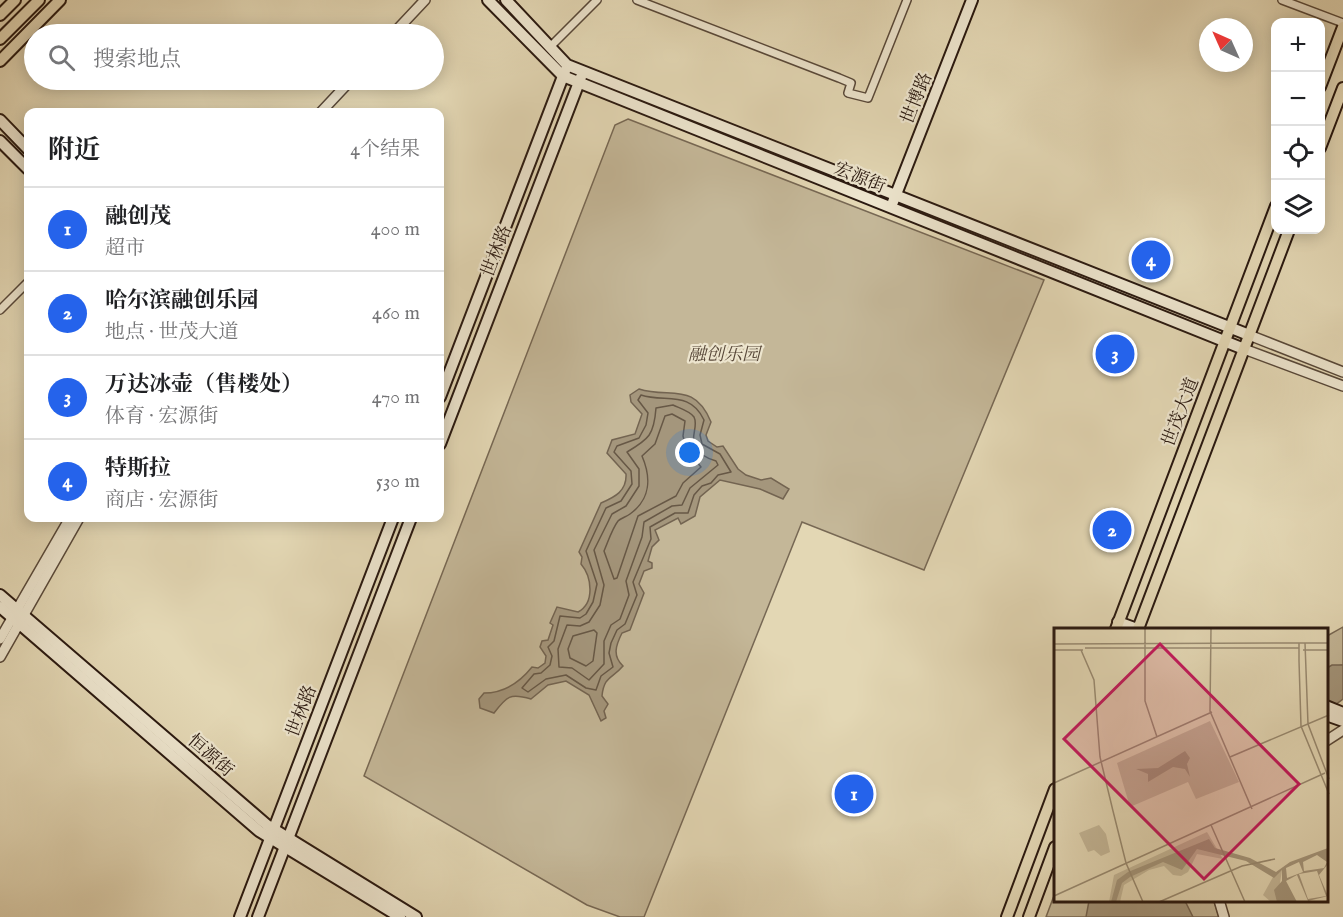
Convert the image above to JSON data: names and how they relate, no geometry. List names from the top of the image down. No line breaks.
{"streets":{"main road":["世博路","宏源街","世林路","世茂大道","恒源街"]},"crossings":[["世博路","宏源街"],["宏源街","世林路"],["宏源街","世茂大道"],["世林路","恒源街"]],"parks":["融创乐园"],"north":"top left","page":{"map_buttons":["+","−"],"search":"搜索地点","heading":["附近","4个结果"],"list":[{"mark":"1","name":"融创茂","note":"超市","value":"400 m"},{"mark":"2","name":"哈尔滨融创乐园","note":"地点 · 世茂大道","value":"460 m"},{"mark":"3","name":"万达冰壶（售楼处）","note":"体育 · 宏源街","value":"470 m"},{"mark":"4","name":"特斯拉","note":"商店 · 宏源街","value":"530 m"}],"pins":["4","3","2","1"]}}
